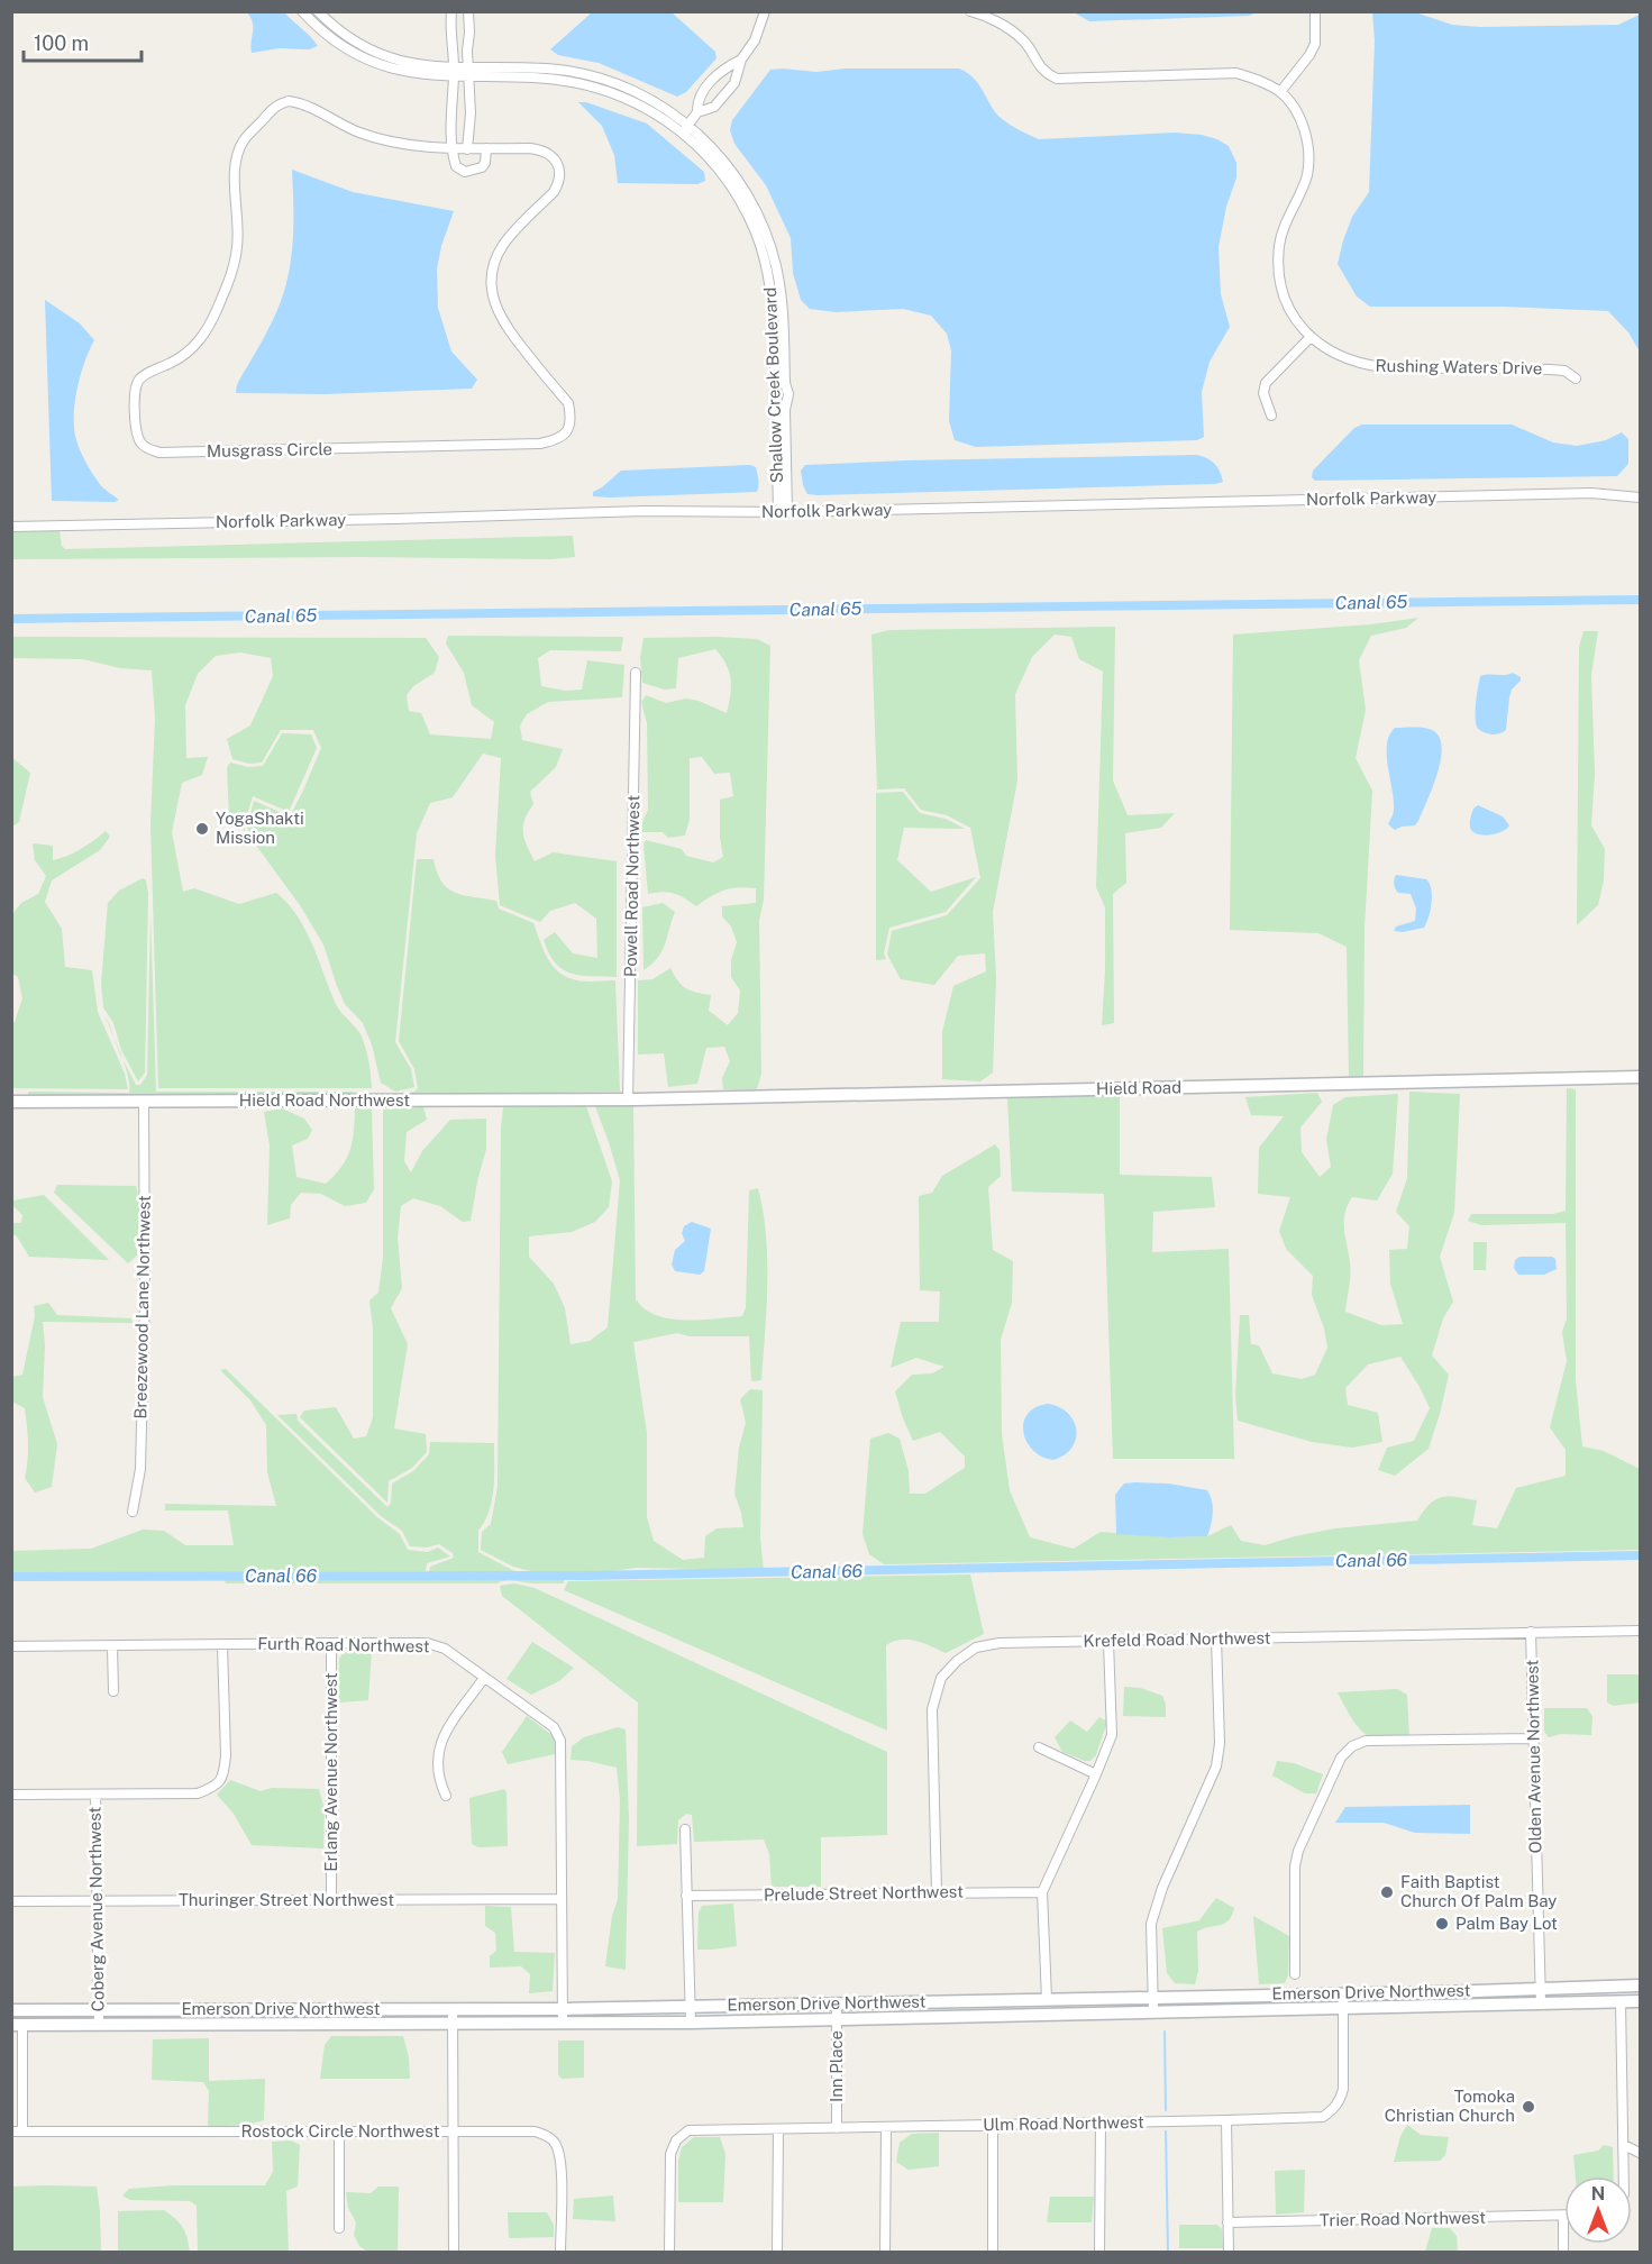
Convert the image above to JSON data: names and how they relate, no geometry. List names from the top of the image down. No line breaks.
{"streets":{"street":["Rushing Waters Drive","Shallow Creek Boulevard","Musgrass Circle","Norfolk Parkway","Powell Road Northwest","Hield Road","Hield Road Northwest","Breezewood Lane Northwest","Krefeld Road Northwest","Furth Road Northwest","Olden Avenue Northwest","Erlang Avenue Northwest","Prelude Street Northwest","Thuringer Street Northwest","Coberg Avenue Northwest","Emerson Drive Northwest","Inn Place","Ulm Road Northwest","Rostock Circle Northwest","Trier Road Northwest"]},"crossings":[["Shallow Creek Boulevard","Norfolk Parkway"],["Powell Road Northwest","Hield Road"],["Powell Road Northwest","Hield Road Northwest"],["Hield Road","Hield Road Northwest"],["Hield Road Northwest","Breezewood Lane Northwest"],["Krefeld Road Northwest","Olden Avenue Northwest"],["Krefeld Road Northwest","Prelude Street Northwest"],["Furth Road Northwest","Erlang Avenue Northwest"],["Furth Road Northwest","Thuringer Street Northwest"],["Furth Road Northwest","Emerson Drive Northwest"],["Olden Avenue Northwest","Emerson Drive Northwest"],["Erlang Avenue Northwest","Thuringer Street Northwest"],["Thuringer Street Northwest","Coberg Avenue Northwest"],["Coberg Avenue Northwest","Emerson Drive Northwest"],["Emerson Drive Northwest","Inn Place"],["Emerson Drive Northwest","Ulm Road Northwest"],["Inn Place","Ulm Road Northwest"]],"water":["Canal 65","Canal 66"],"places":["YogaShakti Mission","Faith Baptist Church Of Palm Bay","Palm Bay Lot","Tomoka Christian Church"],"scale_bar":"100 m","north":"top"}
